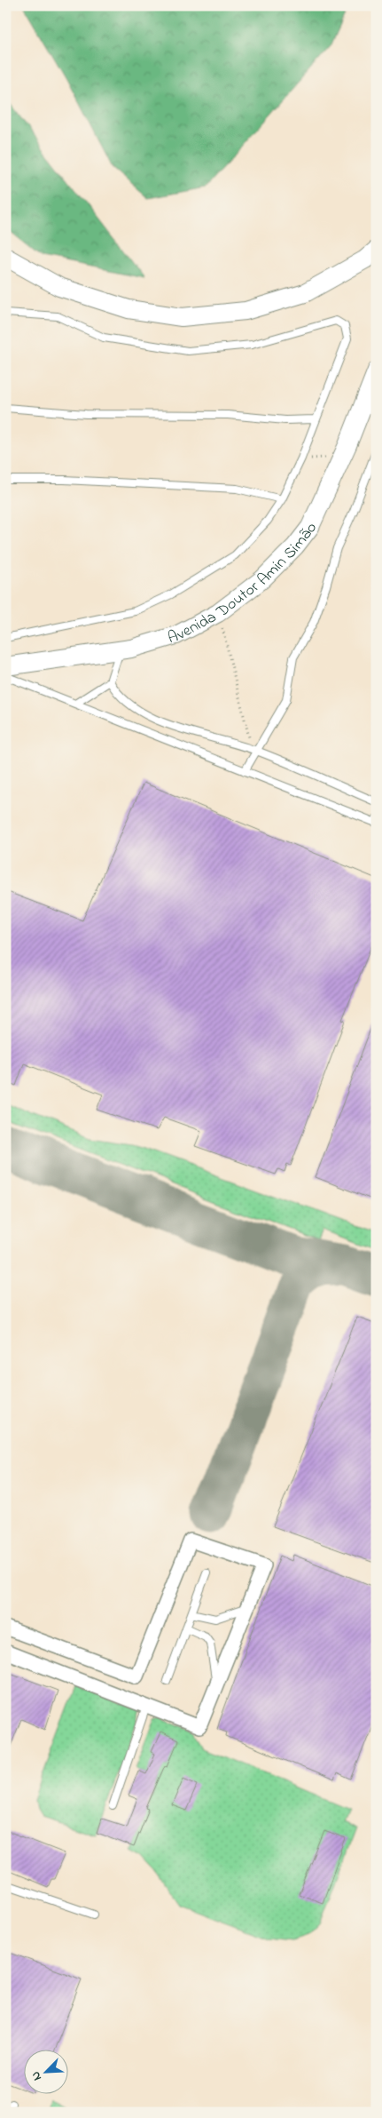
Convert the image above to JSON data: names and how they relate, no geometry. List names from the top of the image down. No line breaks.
{"streets":{"street":["Avenida Doutor Amin Simão"]},"north":"bottom left"}
